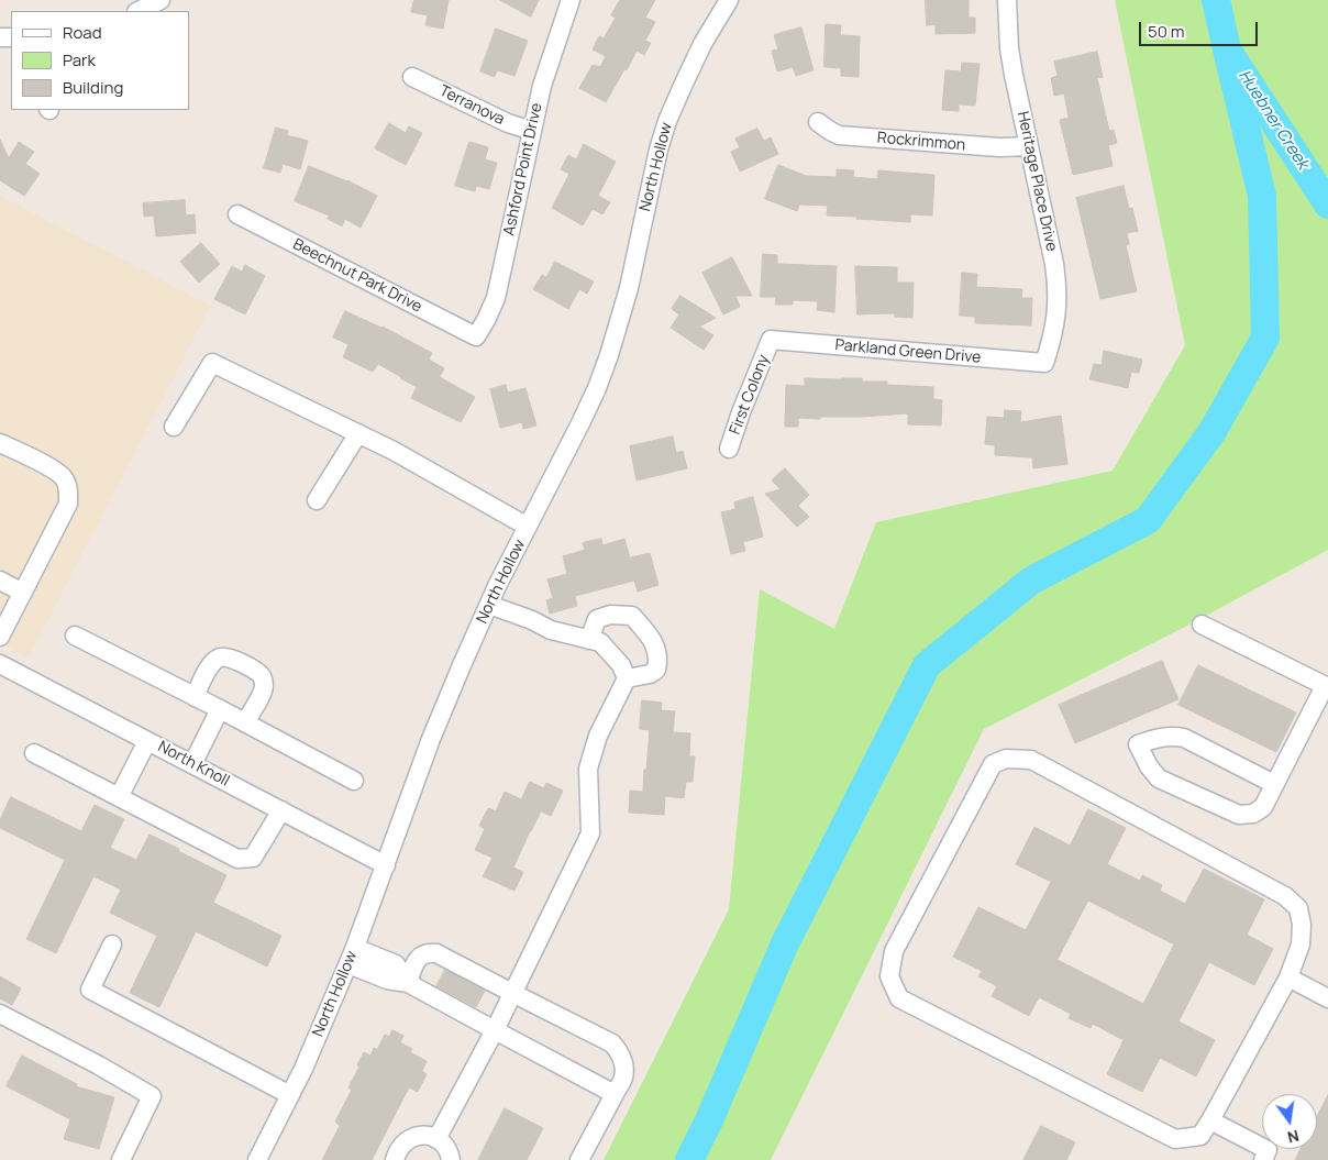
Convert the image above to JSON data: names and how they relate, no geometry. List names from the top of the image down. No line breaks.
{"streets":{"street":["Terranova","Rockrimmon","North Hollow","Ashford Point Drive","Heritage Place Drive","Beechnut Park Drive","Parkland Green Drive","First Colony","North Knoll"]},"crossings":[["Terranova","Ashford Point Drive"],["Rockrimmon","Heritage Place Drive"],["North Hollow","North Knoll"],["Ashford Point Drive","Beechnut Park Drive"],["Heritage Place Drive","Parkland Green Drive"],["Parkland Green Drive","First Colony"]],"water":["Huebner Creek"],"legend":["Road","Park","Building"],"scale_bar":"50 m","north":"bottom"}
